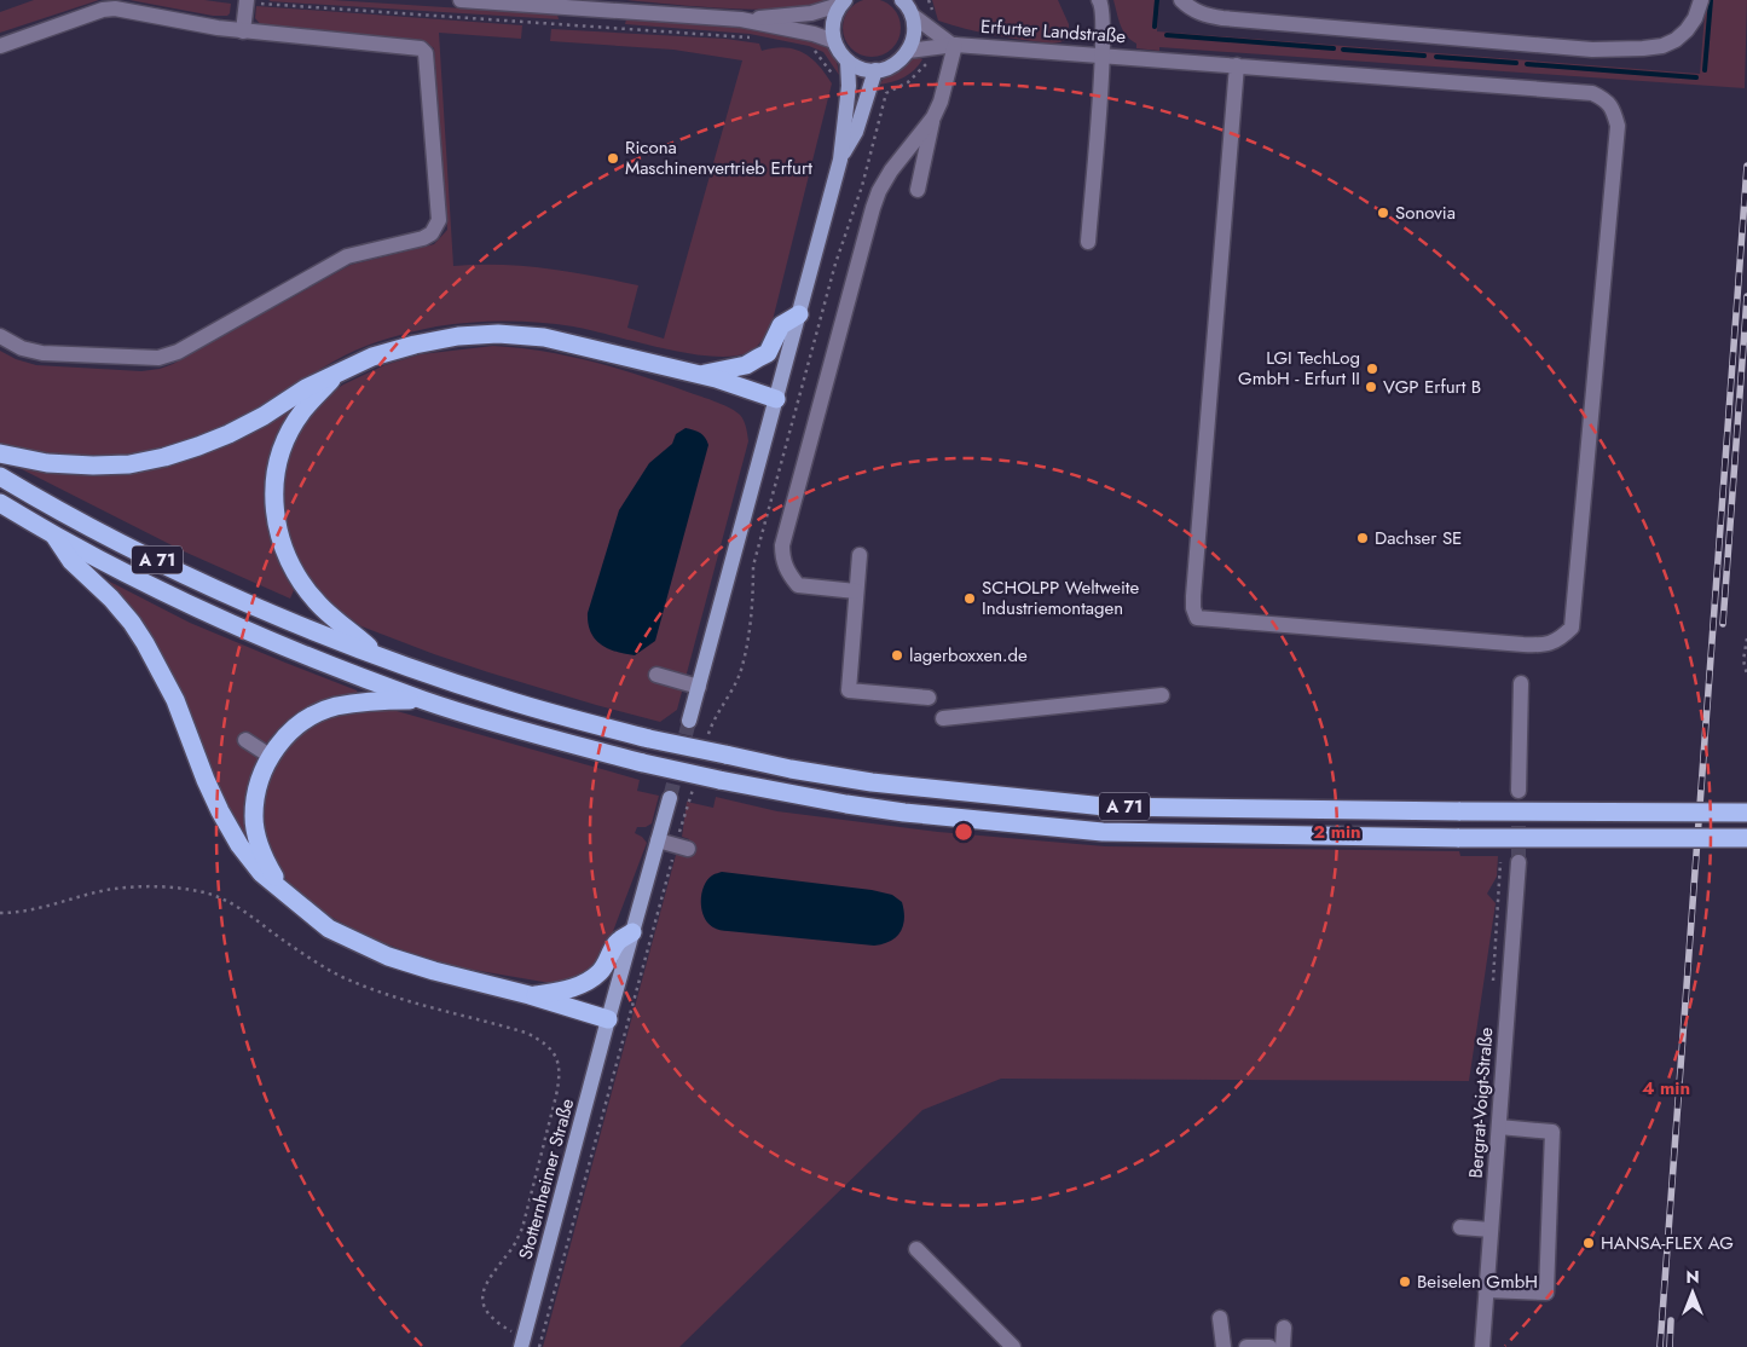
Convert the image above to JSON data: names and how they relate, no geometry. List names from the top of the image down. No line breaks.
{"streets":{"highway":["A 71"],"main road":["Stotternheimer Straße"],"street":["Erfurter Landstraße","Bergrat-Voigt-Straße"]},"places":["Ricona Maschinenvertrieb Erfurt","Sonovia","LGI TechLog GmbH - Erfurt II","VGP Erfurt B","Dachser SE","SCHOLPP Weltweite Industriemontagen","lagerboxxen.de","HANSA-FLEX AG","Beiselen GmbH"],"north":"top","rings":["2 min","4 min"]}
